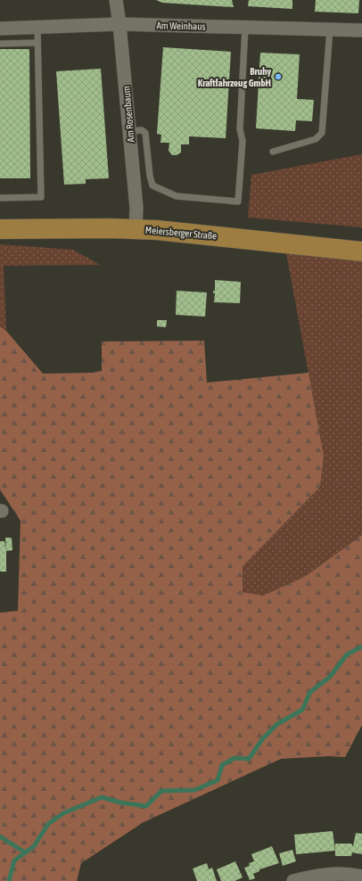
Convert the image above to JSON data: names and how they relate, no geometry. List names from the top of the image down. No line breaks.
{"streets":{"main road":["Meiersberger Straße"],"street":["Am Weinhaus","Am Rosenbaum"]},"crossings":[["Am Weinhaus","Am Rosenbaum"],["Am Rosenbaum","Meiersberger Straße"]],"places":["Bruhy Kraftfahrzeug GmbH"]}
